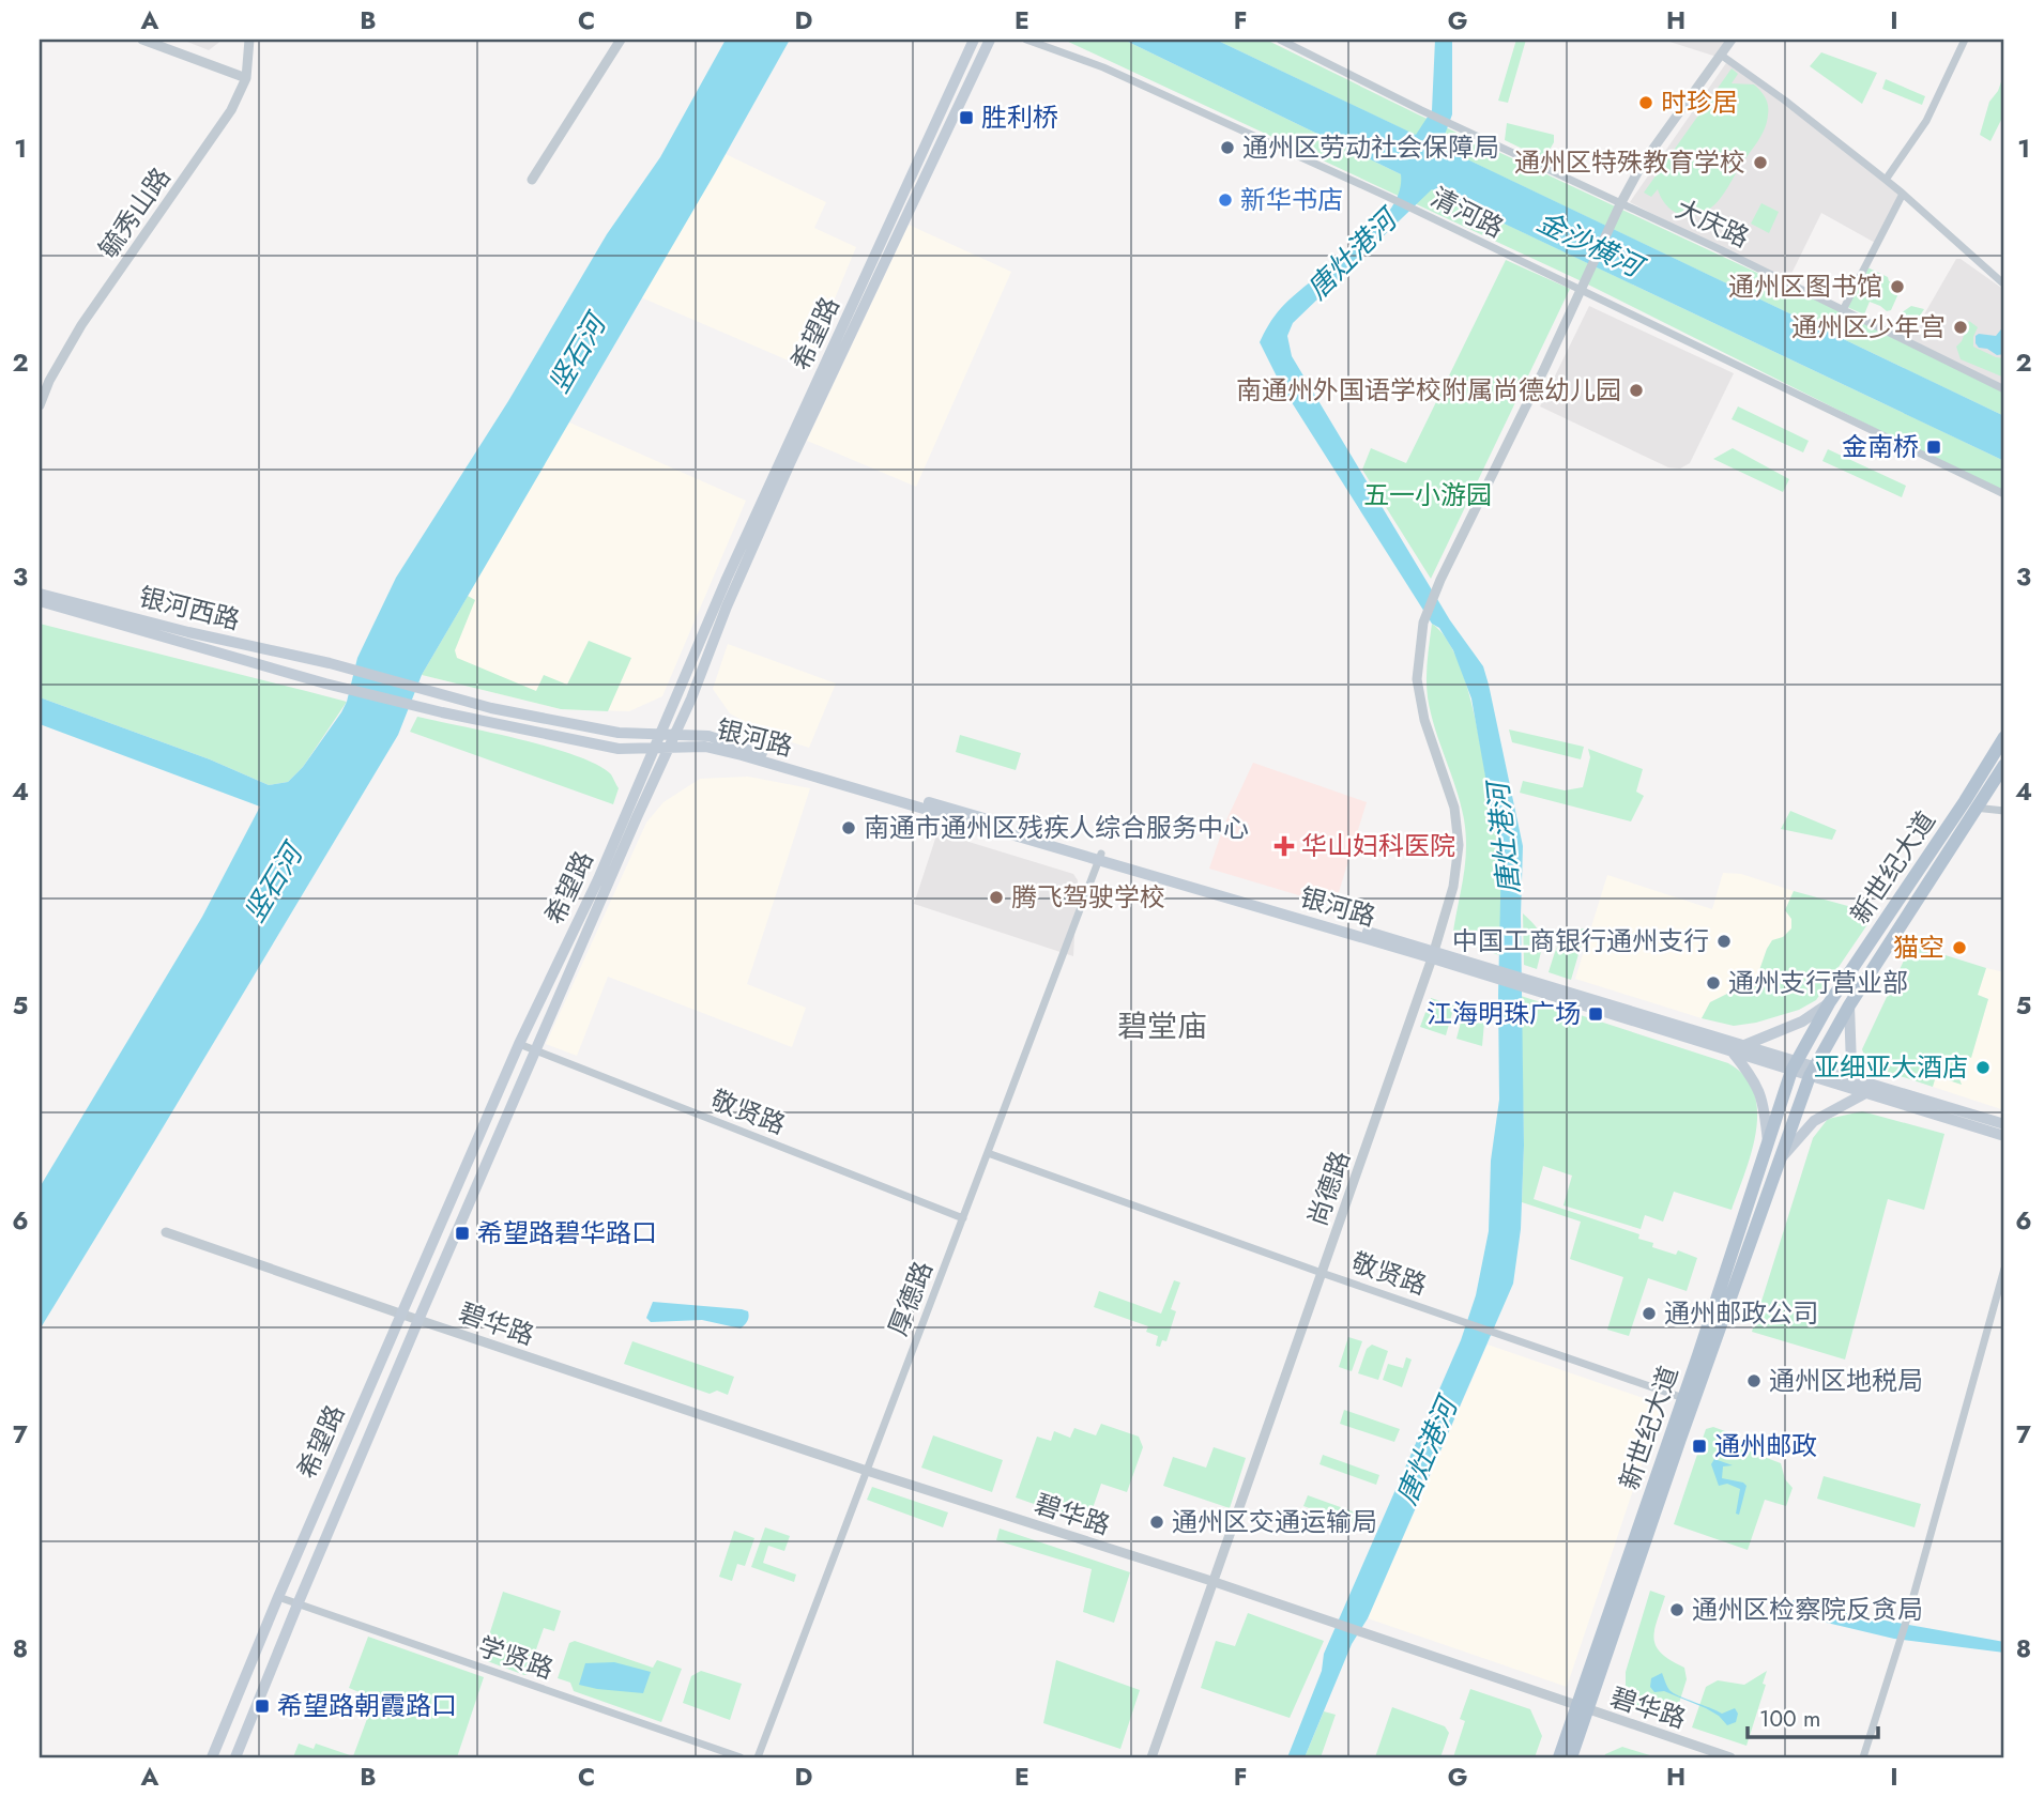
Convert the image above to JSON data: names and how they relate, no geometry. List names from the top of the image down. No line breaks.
{"streets":{"main road":["希望路","银河西路","银河路","新世纪大道"],"street":["毓秀山路","清河路","大庆路","敬贤路","尚德路","厚德路","碧华路","学贤路"]},"crossings":[["清河路","尚德路"],["希望路","银河西路"],["希望路","银河路"],["希望路","敬贤路"],["希望路","碧华路"],["希望路","学贤路"],["银河西路","银河路"],["银河路","新世纪大道"],["银河路","尚德路"],["银河路","厚德路"],["新世纪大道","敬贤路"],["新世纪大道","碧华路"],["敬贤路","尚德路"],["敬贤路","厚德路"],["尚德路","碧华路"],["厚德路","碧华路"]],"districts":["碧堂庙"],"water":["金沙横河","唐灶港河","竖石河"],"parks":["五一小游园"],"places":{"other":["时珍居","通州区劳动社会保障局","通州区特殊教育学校","新华书店","通州区图书馆","通州区少年宫","南通州外国语学校附属尚德幼儿园","南通市通州区残疾人综合服务中心","腾飞驾驶学校","中国工商银行通州支行","猫空","通州支行营业部","亚细亚大酒店","通州邮政公司","通州区地税局","通州区交通运输局","通州区检察院反贪局"],"transit":["胜利桥","金南桥","江海明珠广场","希望路碧华路口","通州邮政","希望路朝霞路口"],"health":["华山妇科医院"]},"scale_bar":"100 m","grid":{"columns":["A","B","C","D","E","F","G","H","I"],"rows":["1","2","3","4","5","6","7","8"]}}
